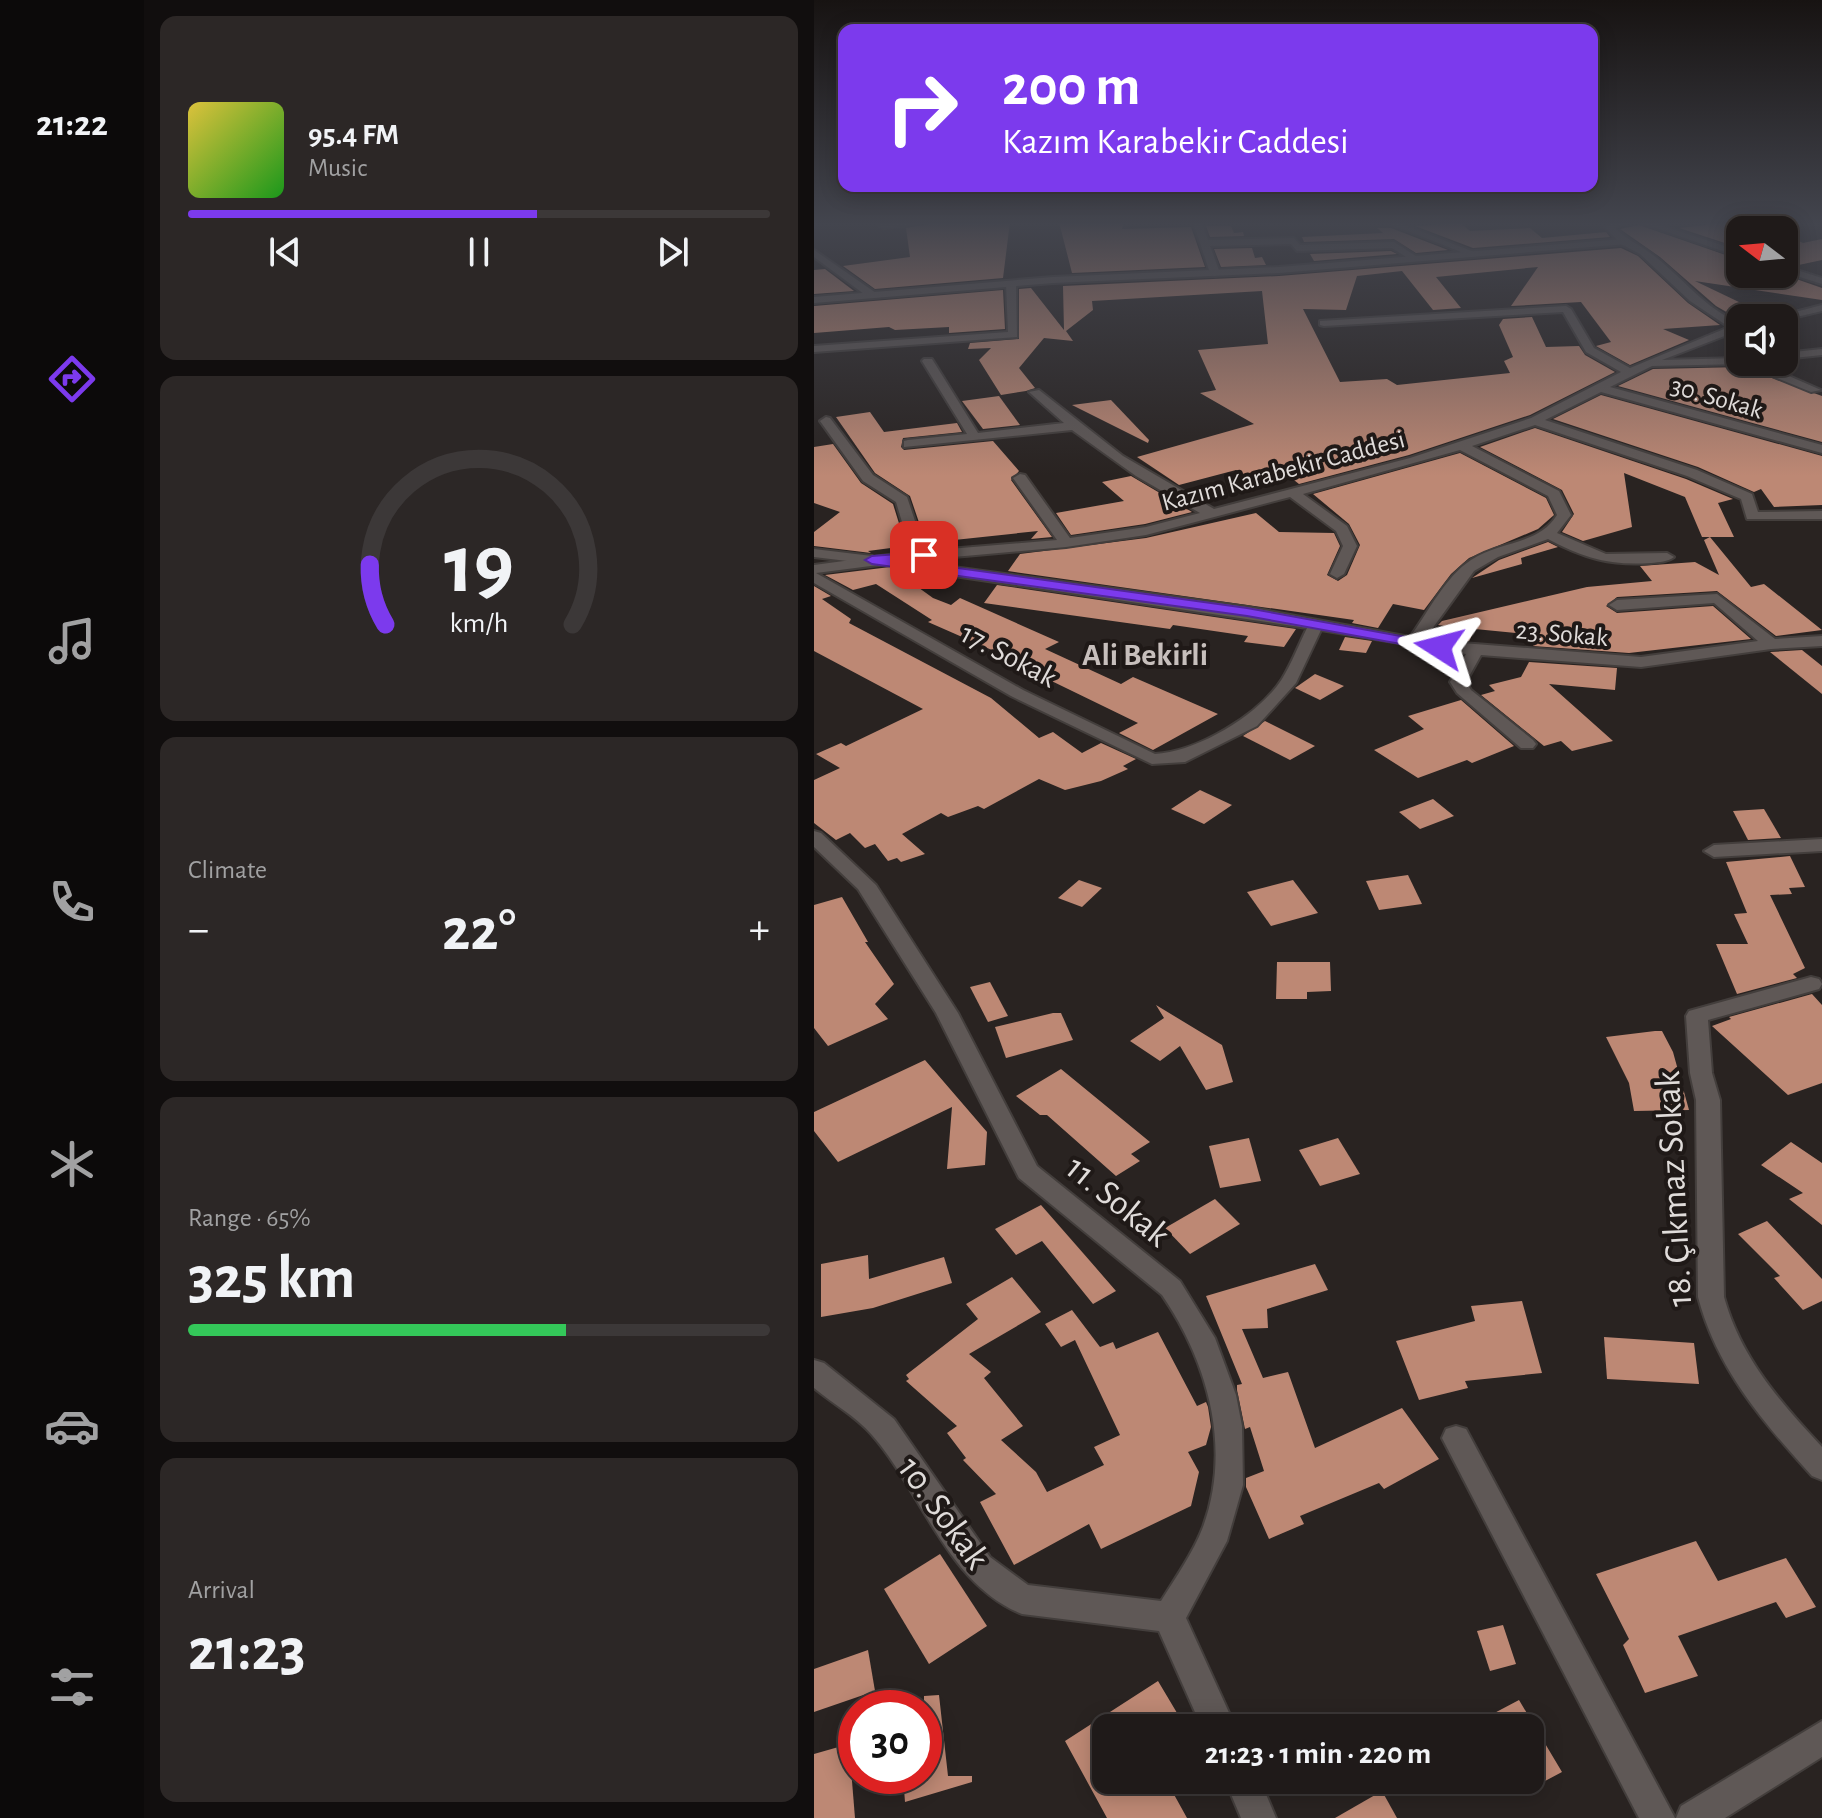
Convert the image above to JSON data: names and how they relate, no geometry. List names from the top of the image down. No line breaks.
{"streets":{"street":["30. Sokak","Kazım Karabekir Caddesi","23. Sokak","17. Sokak","18. Çıkmaz Sokak","11. Sokak","10. Sokak"]},"crossings":[["30. Sokak","Kazım Karabekir Caddesi"],["Kazım Karabekir Caddesi","23. Sokak"],["23. Sokak","17. Sokak"],["11. Sokak","10. Sokak"]],"districts":["Ali Bekirli"],"north":"left","page":{"tabs":"21:22","turn":["200 m","Kazım Karabekir Caddesi"],"song":["95.4 FM","Music"],"tile":["Climate",["Range · 65%","325 km"],["Arrival","21:23"]],"heat":["−","22°","+"],"limit":"30","trip":"21:23 · 1 min · 220 m","gauge":["19","km/h"]}}
